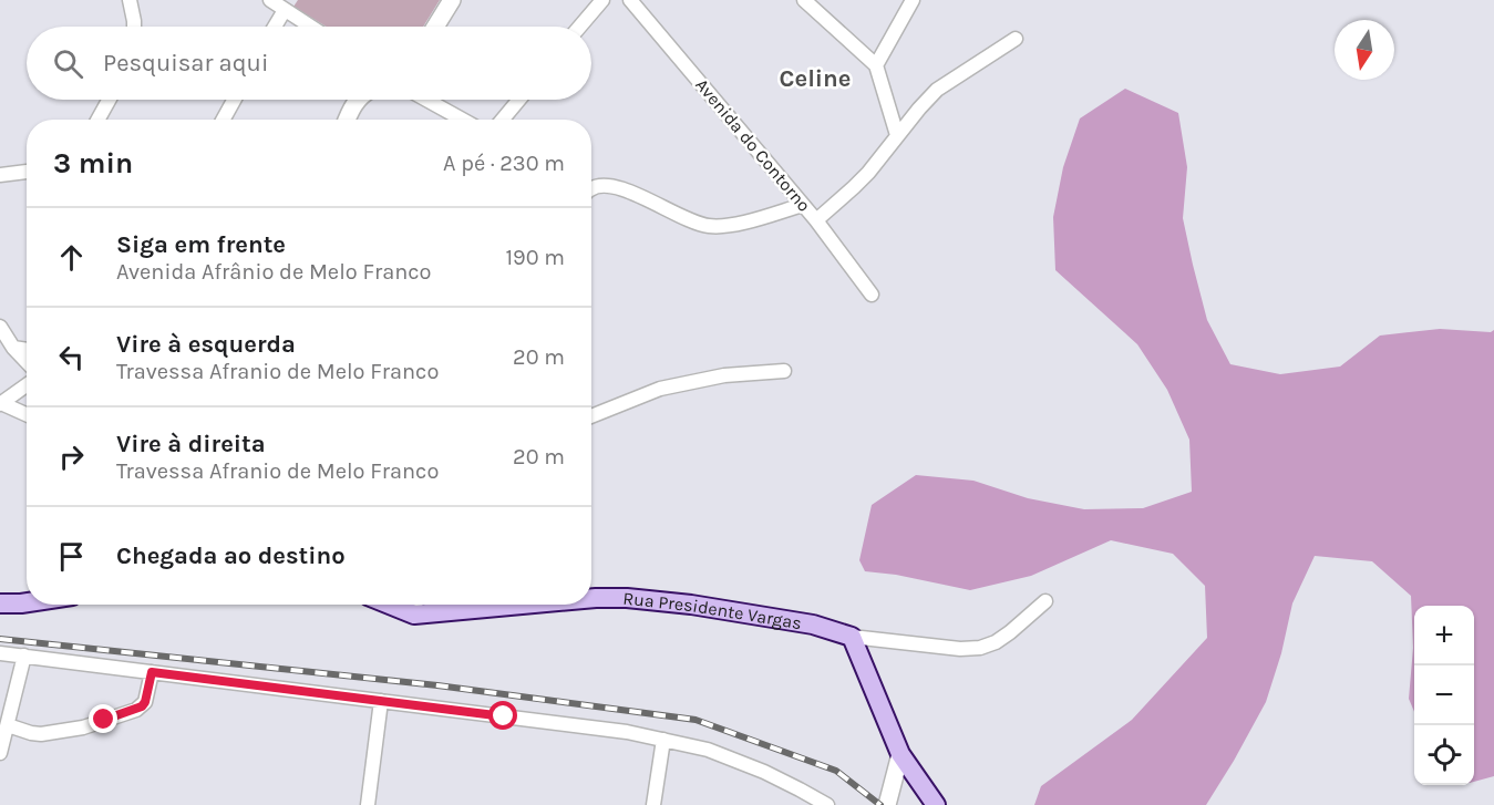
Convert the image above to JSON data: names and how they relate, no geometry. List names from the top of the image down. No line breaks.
{"streets":{"main road":["Rua Presidente Vargas"],"street":["Avenida do Contorno"]},"districts":["Celine"],"north":"bottom","page":{"search":"Pesquisar aqui","heading":["3 min","A pé · 230 m"],"list":[["Siga em frente","Avenida Afrânio de Melo Franco","190 m"],["Vire à esquerda","Travessa Afranio de Melo Franco","20 m"],["Vire à direita","Travessa Afranio de Melo Franco","20 m"],"Chegada ao destino"],"map_buttons":["+","−"]}}
